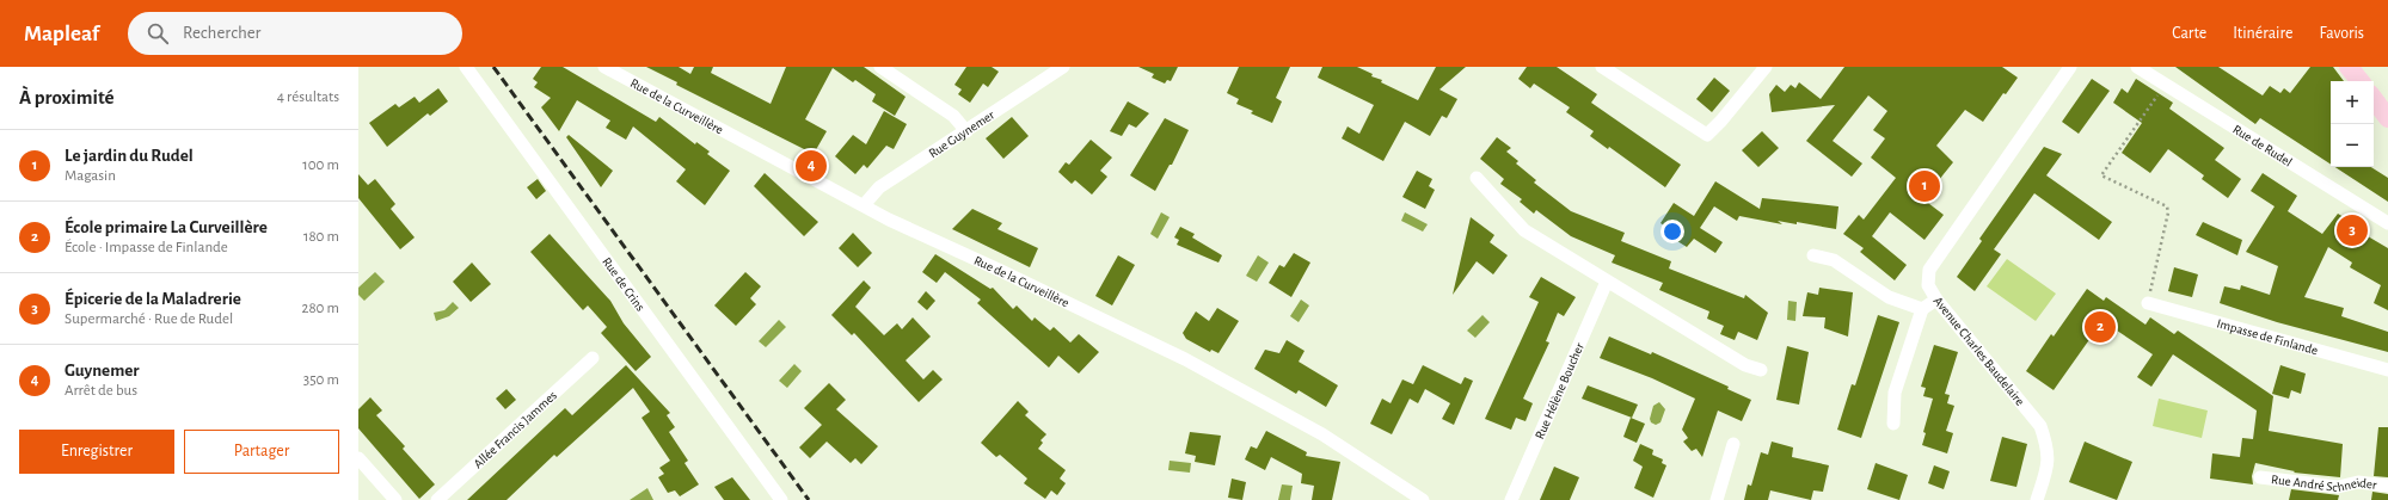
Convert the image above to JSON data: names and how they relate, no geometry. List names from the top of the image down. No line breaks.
{"streets":{"street":["Rue de la Curveillère","Rue Guynemer","Rue de Rudel","Rue de Crins","Impasse de Finlande","Avenue Charles Baudelaire","Rue Hélène Boucher","Allée Francis Jammes","Rue André Schneider"]},"crossings":[["Rue de la Curveillère","Rue Guynemer"]],"page":{"header":"Mapleaf","search":"Rechercher","nav":["Carte","Itinéraire","Favoris"],"heading":["À proximité","4 résultats"],"map_buttons":["+","−"],"list":[{"mark":"1","name":"Le jardin du Rudel","note":"Magasin","value":"100 m"},{"mark":"2","name":"École primaire La Curveillère","note":"École · Impasse de Finlande","value":"180 m"},{"mark":"3","name":"Épicerie de la Maladrerie","note":"Supermarché · Rue de Rudel","value":"280 m"},{"mark":"4","name":"Guynemer","note":"Arrêt de bus","value":"350 m"}],"pins":["4","1","3","2"],"buttons":["Enregistrer","Partager"]}}
